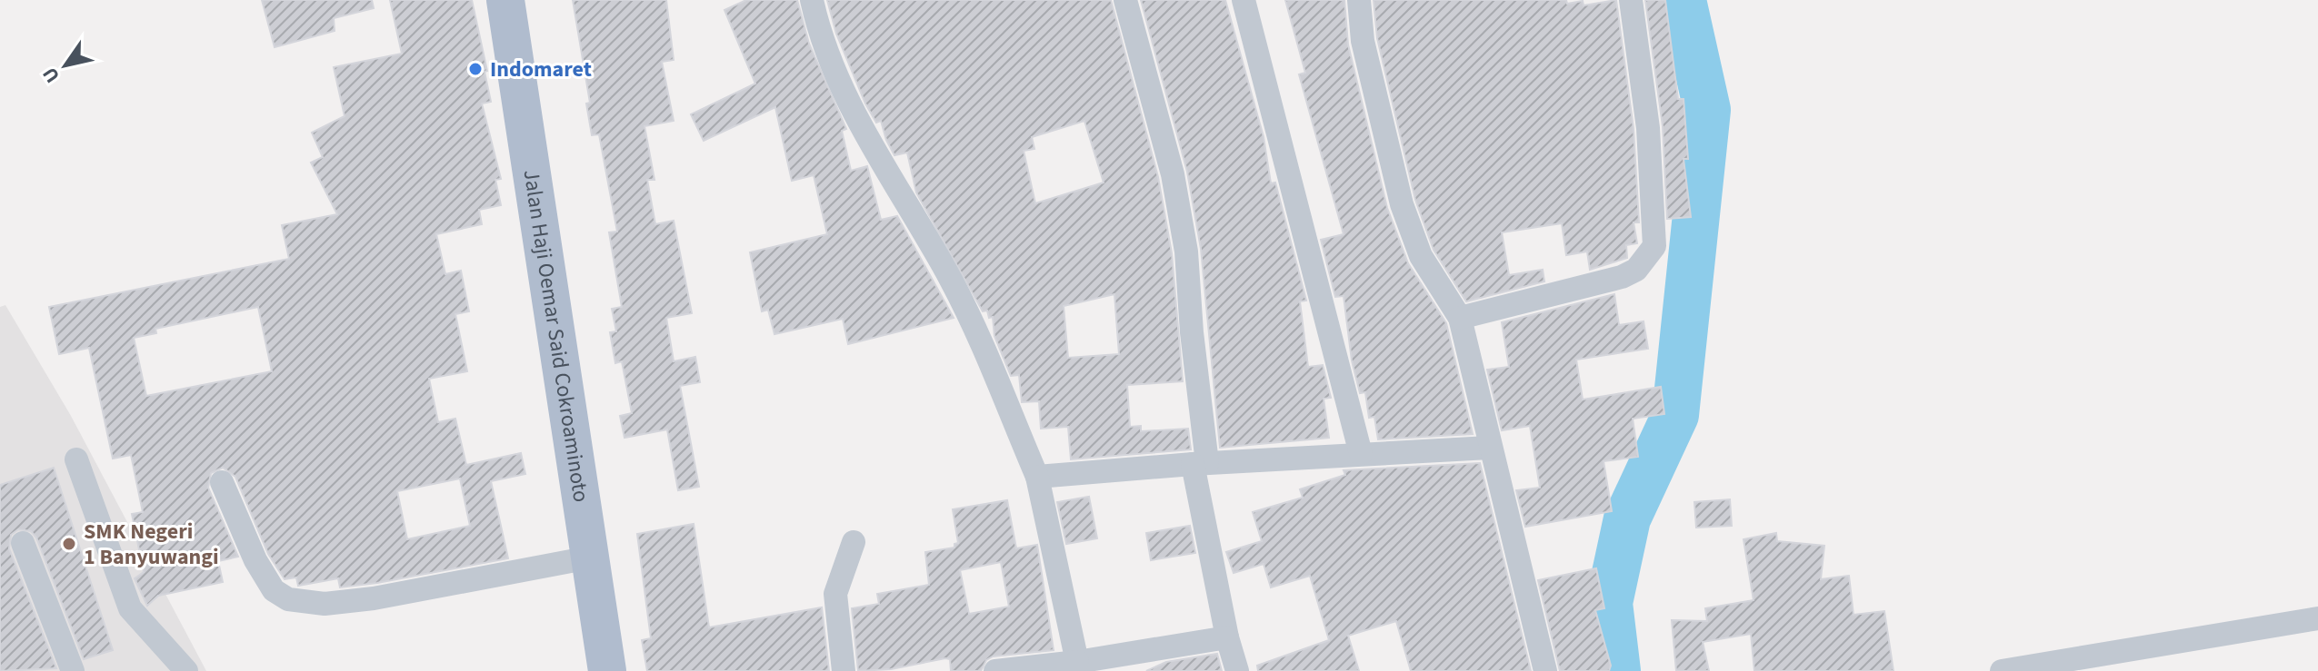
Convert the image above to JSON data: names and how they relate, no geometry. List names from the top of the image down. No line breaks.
{"streets":{"main road":["Jalan Haji Oemar Said Cokroaminoto"]},"places":["Indomaret","SMK Negeri 1 Banyuwangi"],"north":"bottom left"}
